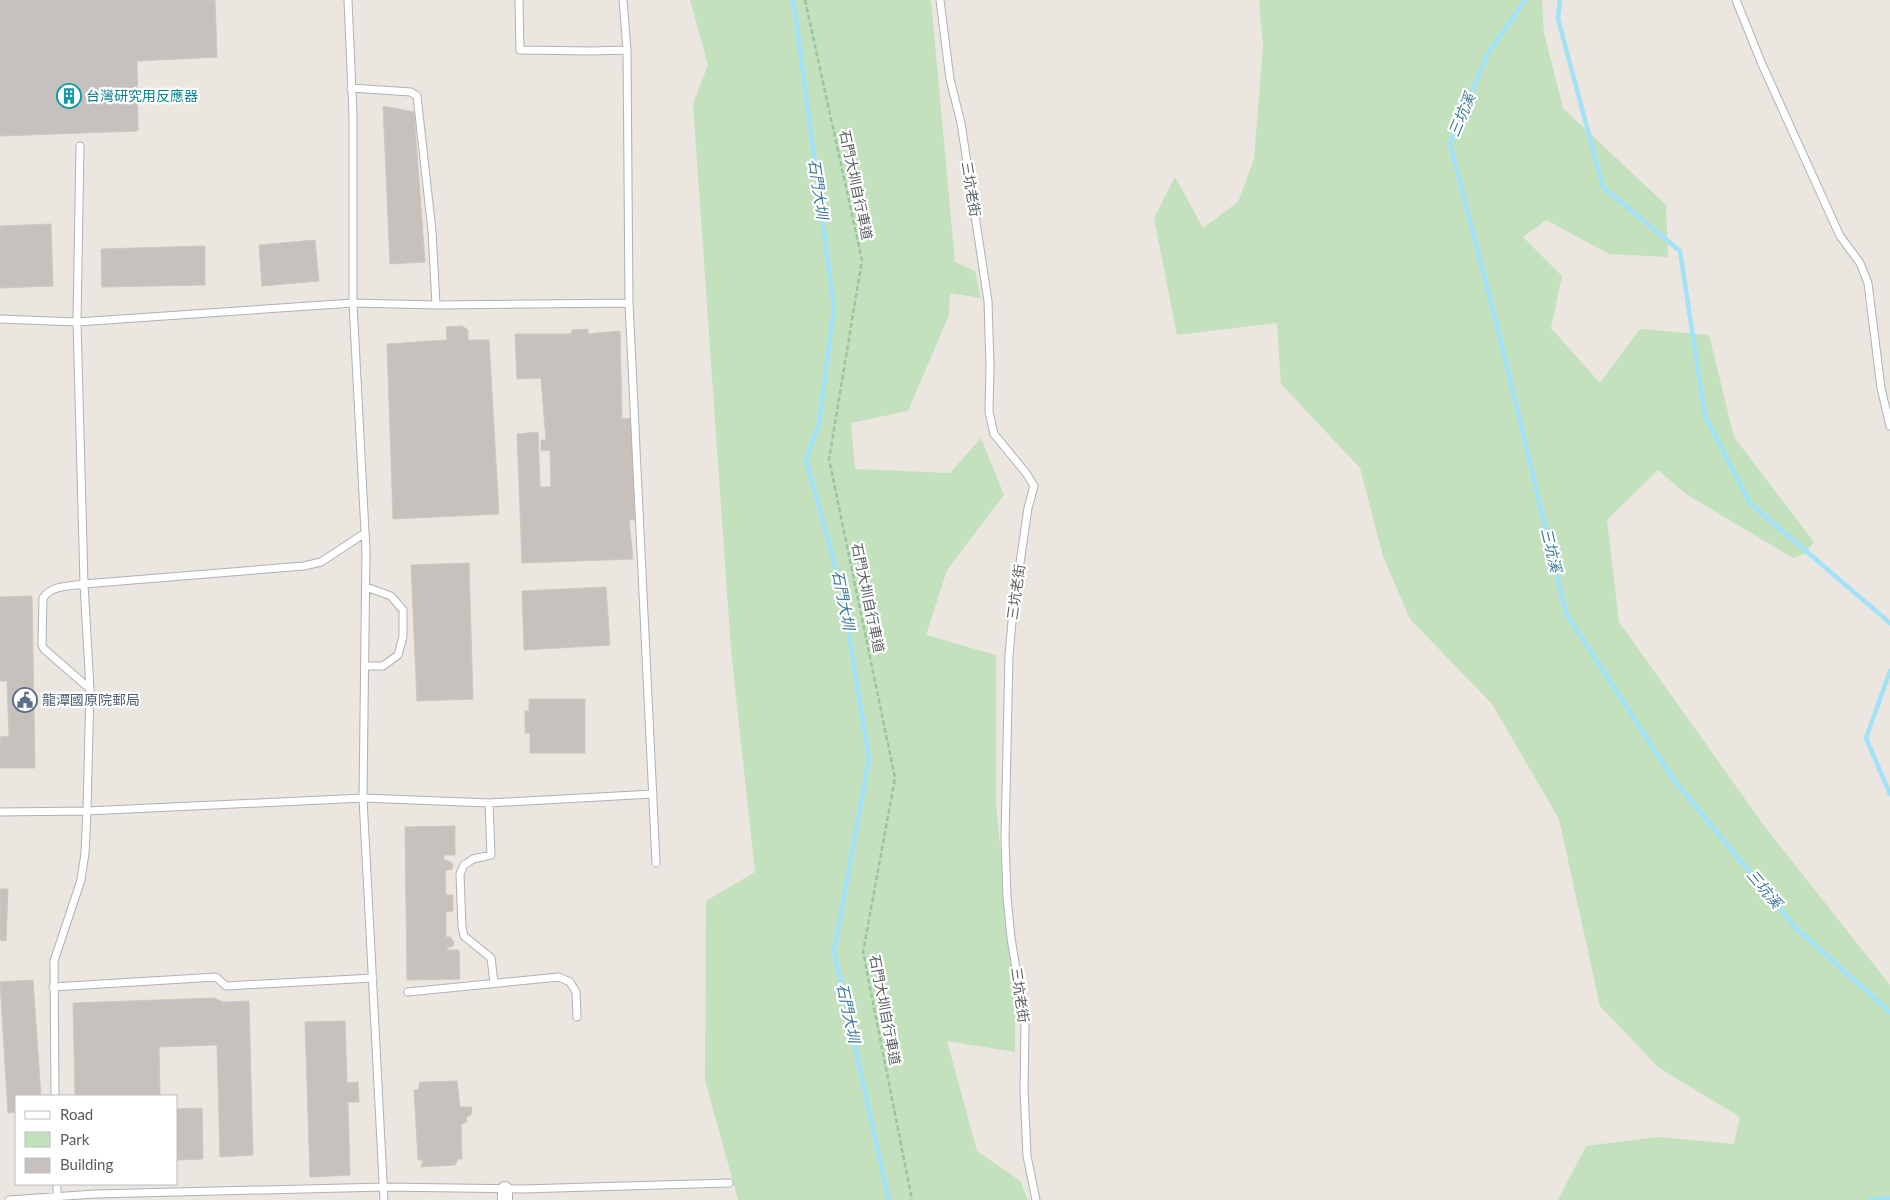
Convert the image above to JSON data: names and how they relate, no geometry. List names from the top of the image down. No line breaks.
{"streets":{"lane":["三坑老街"],"path":["石門大圳自行車道"]},"water":["三坑溪","石門大圳"],"places":{"building":["台灣研究用反應器"],"public building":["龍潭國原院郵局"]},"legend":["Road","Park","Building"]}
